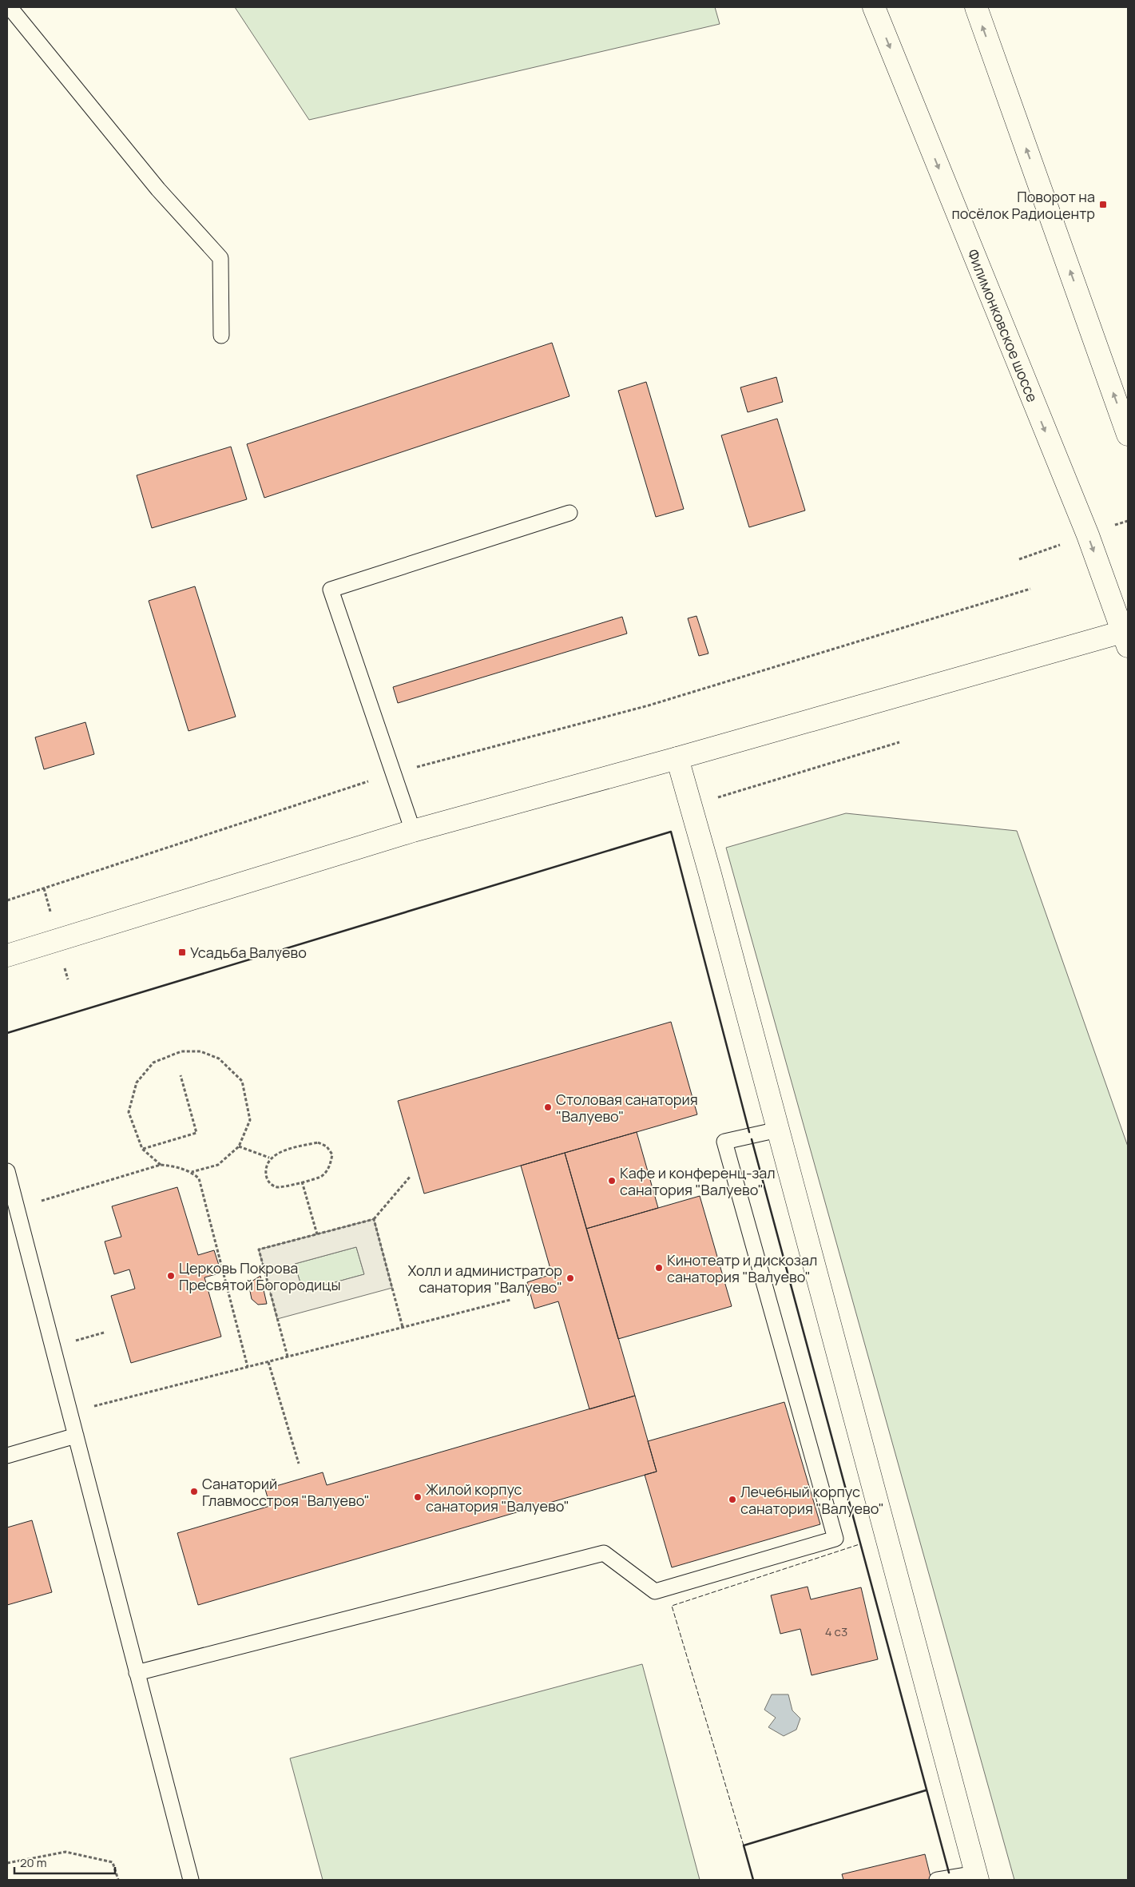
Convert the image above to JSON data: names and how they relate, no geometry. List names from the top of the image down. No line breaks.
{"streets":{"street":["Филимонковское шоссе"]},"places":{"transit":["Поворот на посёлок Радиоцентр","Усадьба Валуево"],"other":["Столовая санатория \"Валуево\"","Кафе и конференц-зал санатория \"Валуево\"","Кинотеатр и дискозал санатория \"Валуево\"","Церковь Покрова Пресвятой Богородицы","Холл и администратор санатория \"Валуево\"","Санаторий Главмосстроя \"Валуево\"","Жилой корпус санатория \"Валуево\"","Лечебный корпус санатория \"Валуево\""]},"house_numbers":["4 с3"],"scale_bar":"20 m"}
